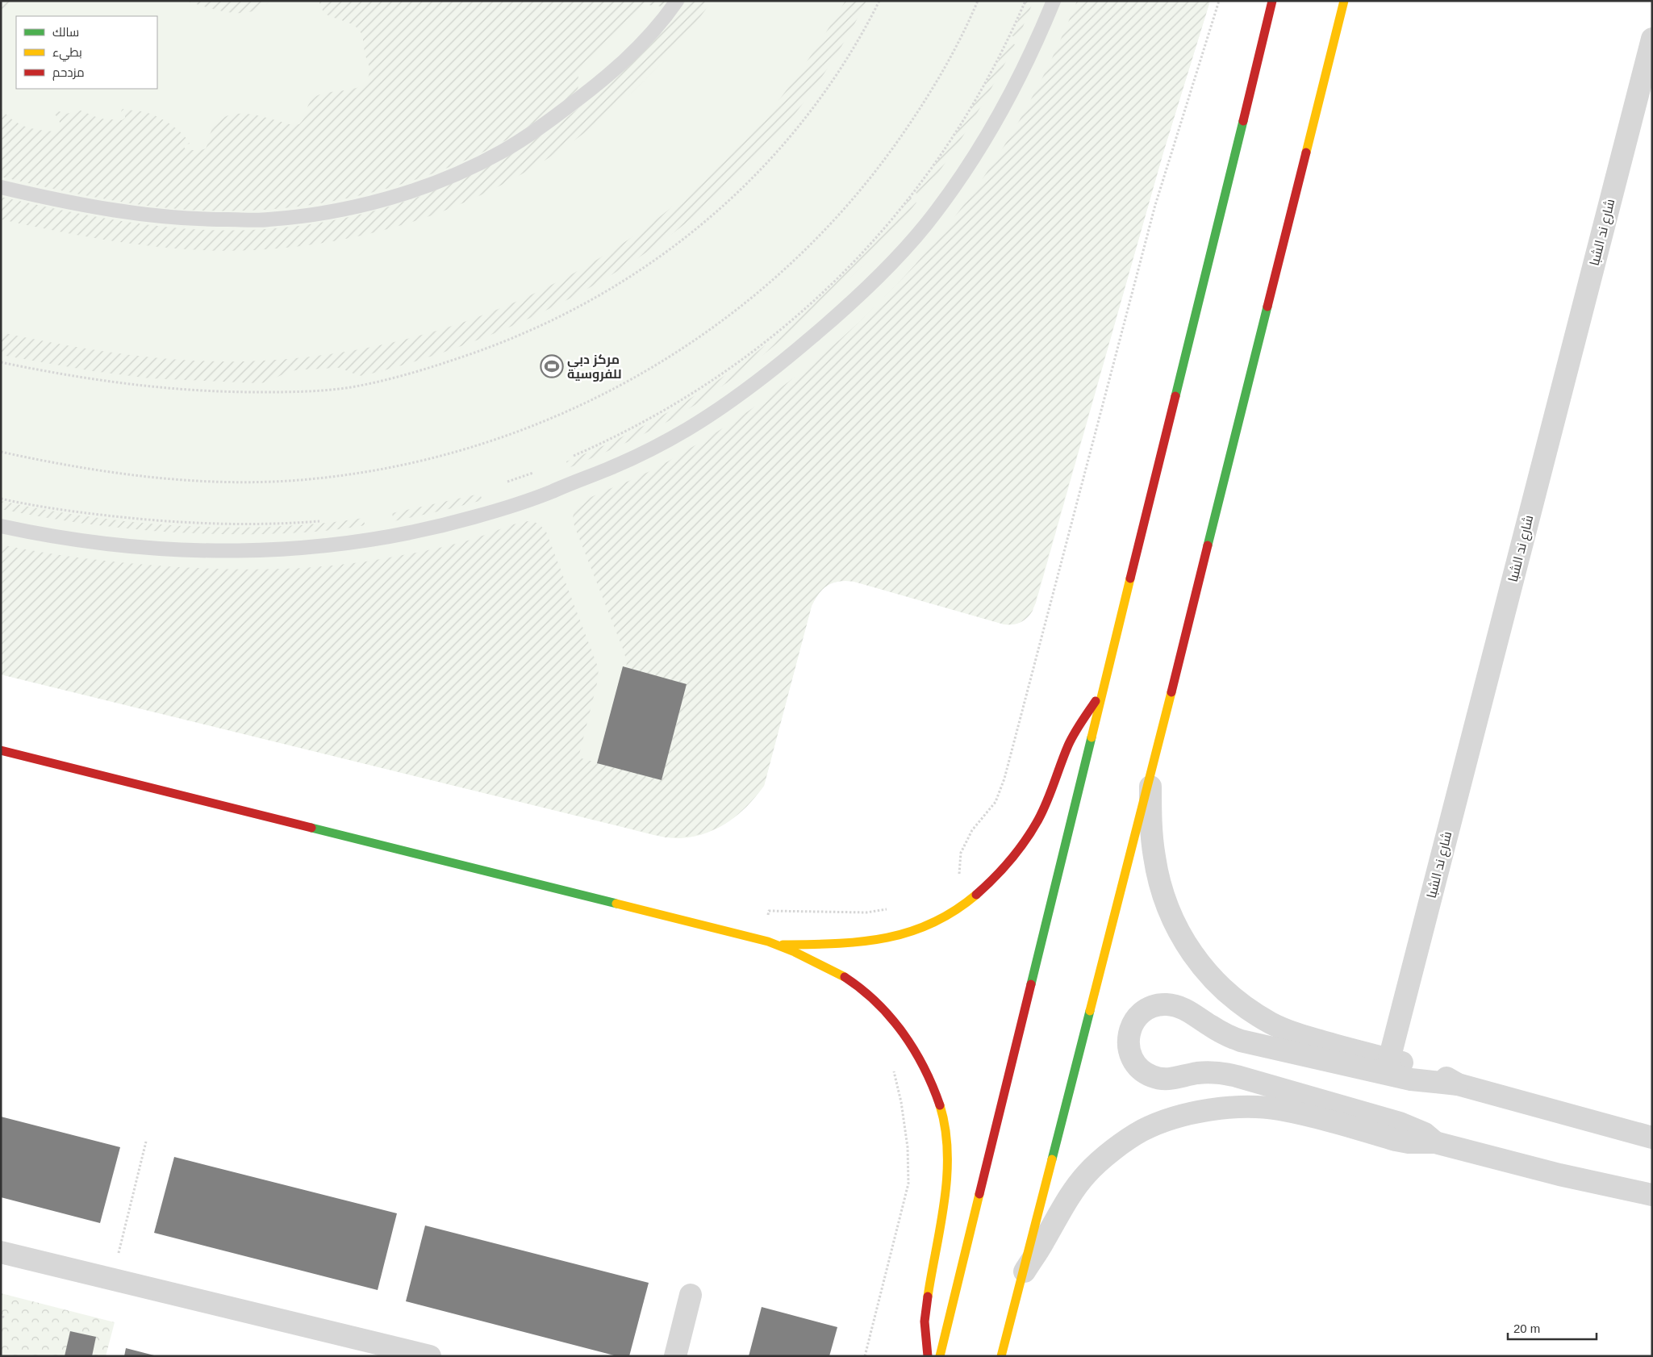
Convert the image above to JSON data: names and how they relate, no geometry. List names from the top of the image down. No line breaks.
{"streets":{"street":["شارع ند الشبا"]},"places":{"sports":["مركز دبي للفروسية"]},"legend":["سالك","بطيء","مزدحم"],"scale_bar":"20 m"}
